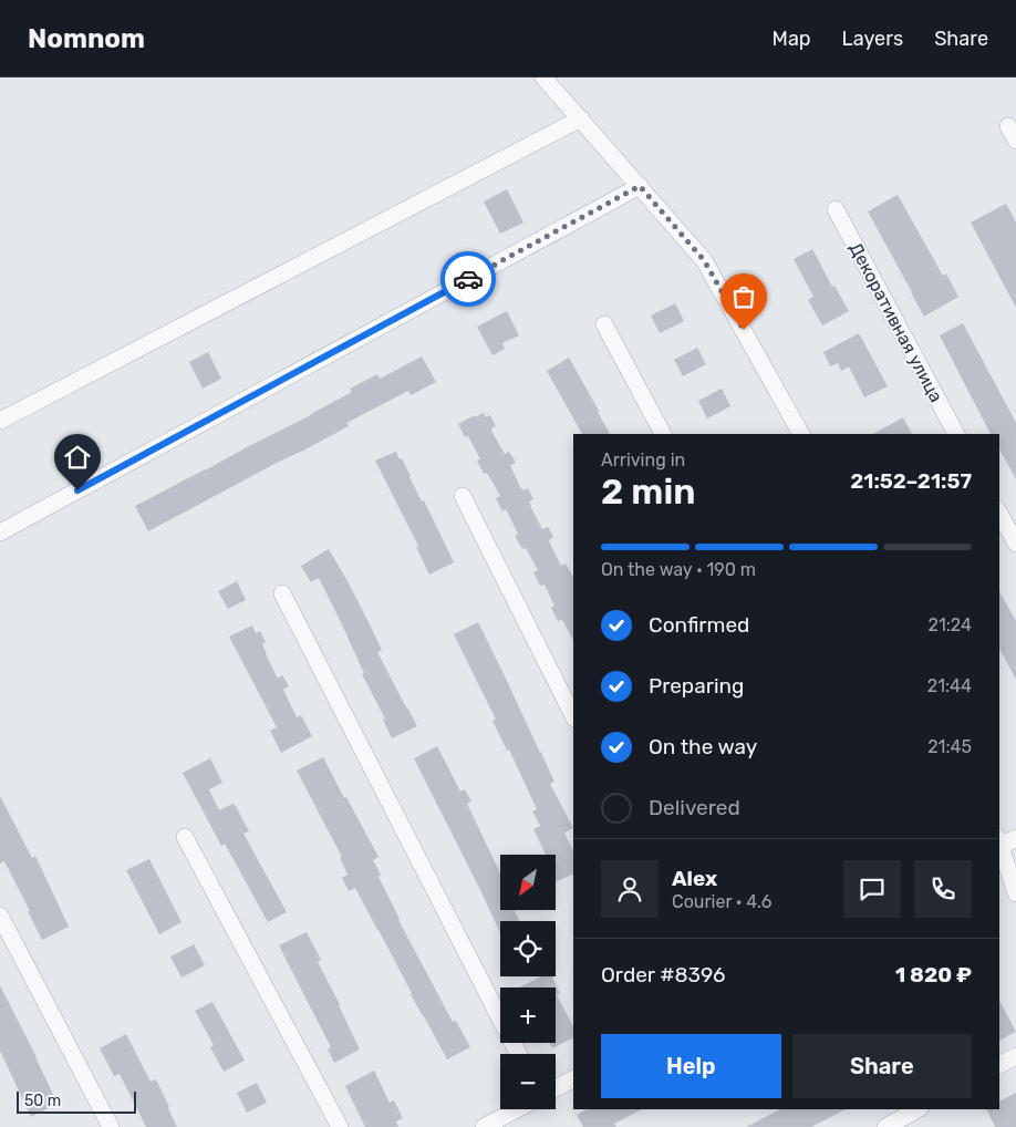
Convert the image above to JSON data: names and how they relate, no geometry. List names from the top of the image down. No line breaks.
{"streets":{"street":["Декоративная улица"]},"scale_bar":"50 m","north":"bottom left","page":{"header":"Nomnom","nav":["Map","Layers","Share"],"heading":["2 min","Arriving in","21:52–21:57"],"panel":["Alex","Courier · 4.6","Order #8396","1 820 ₽"],"bar":"On the way · 190 m","list":[["Confirmed","21:24"],["Preparing","21:44"],["On the way","21:45"],"Delivered"],"map_buttons":["+","−"],"buttons":["Help","Share"],"scale":"50 m"}}
